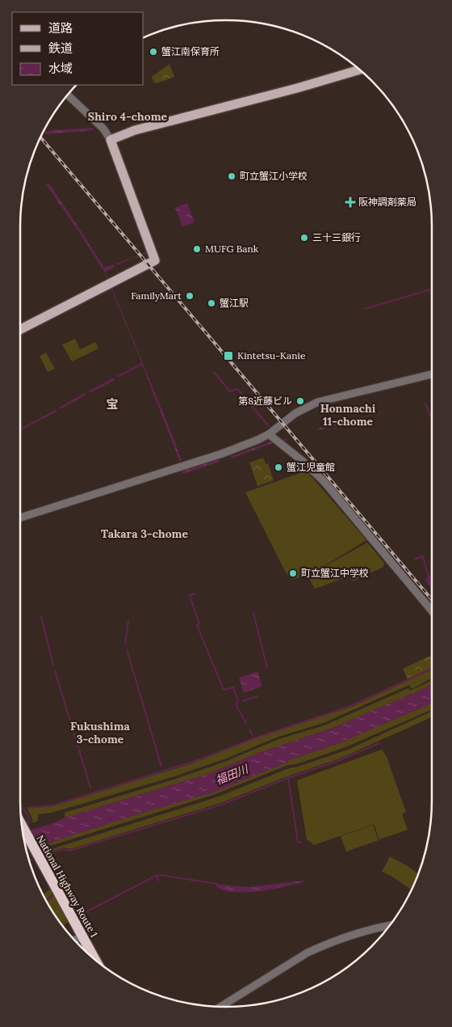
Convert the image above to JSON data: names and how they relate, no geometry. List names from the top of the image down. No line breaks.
{"streets":{"highway":["National Highway Route 1"]},"districts":["Shiro 4-chome","宝","Honmachi 11-chome","Takara 3-chome","Fukushima 3-chome"],"water":["福田川"],"places":{"other":["蟹江南保育所","町立蟹江小学校","三十三銀行","MUFG Bank","FamilyMart","蟹江駅","第8近藤ビル","蟹江児童館","町立蟹江中学校"],"health":["阪神調剤薬局"],"transit":["Kintetsu-Kanie"]},"legend":["道路","鉄道","水域"]}
